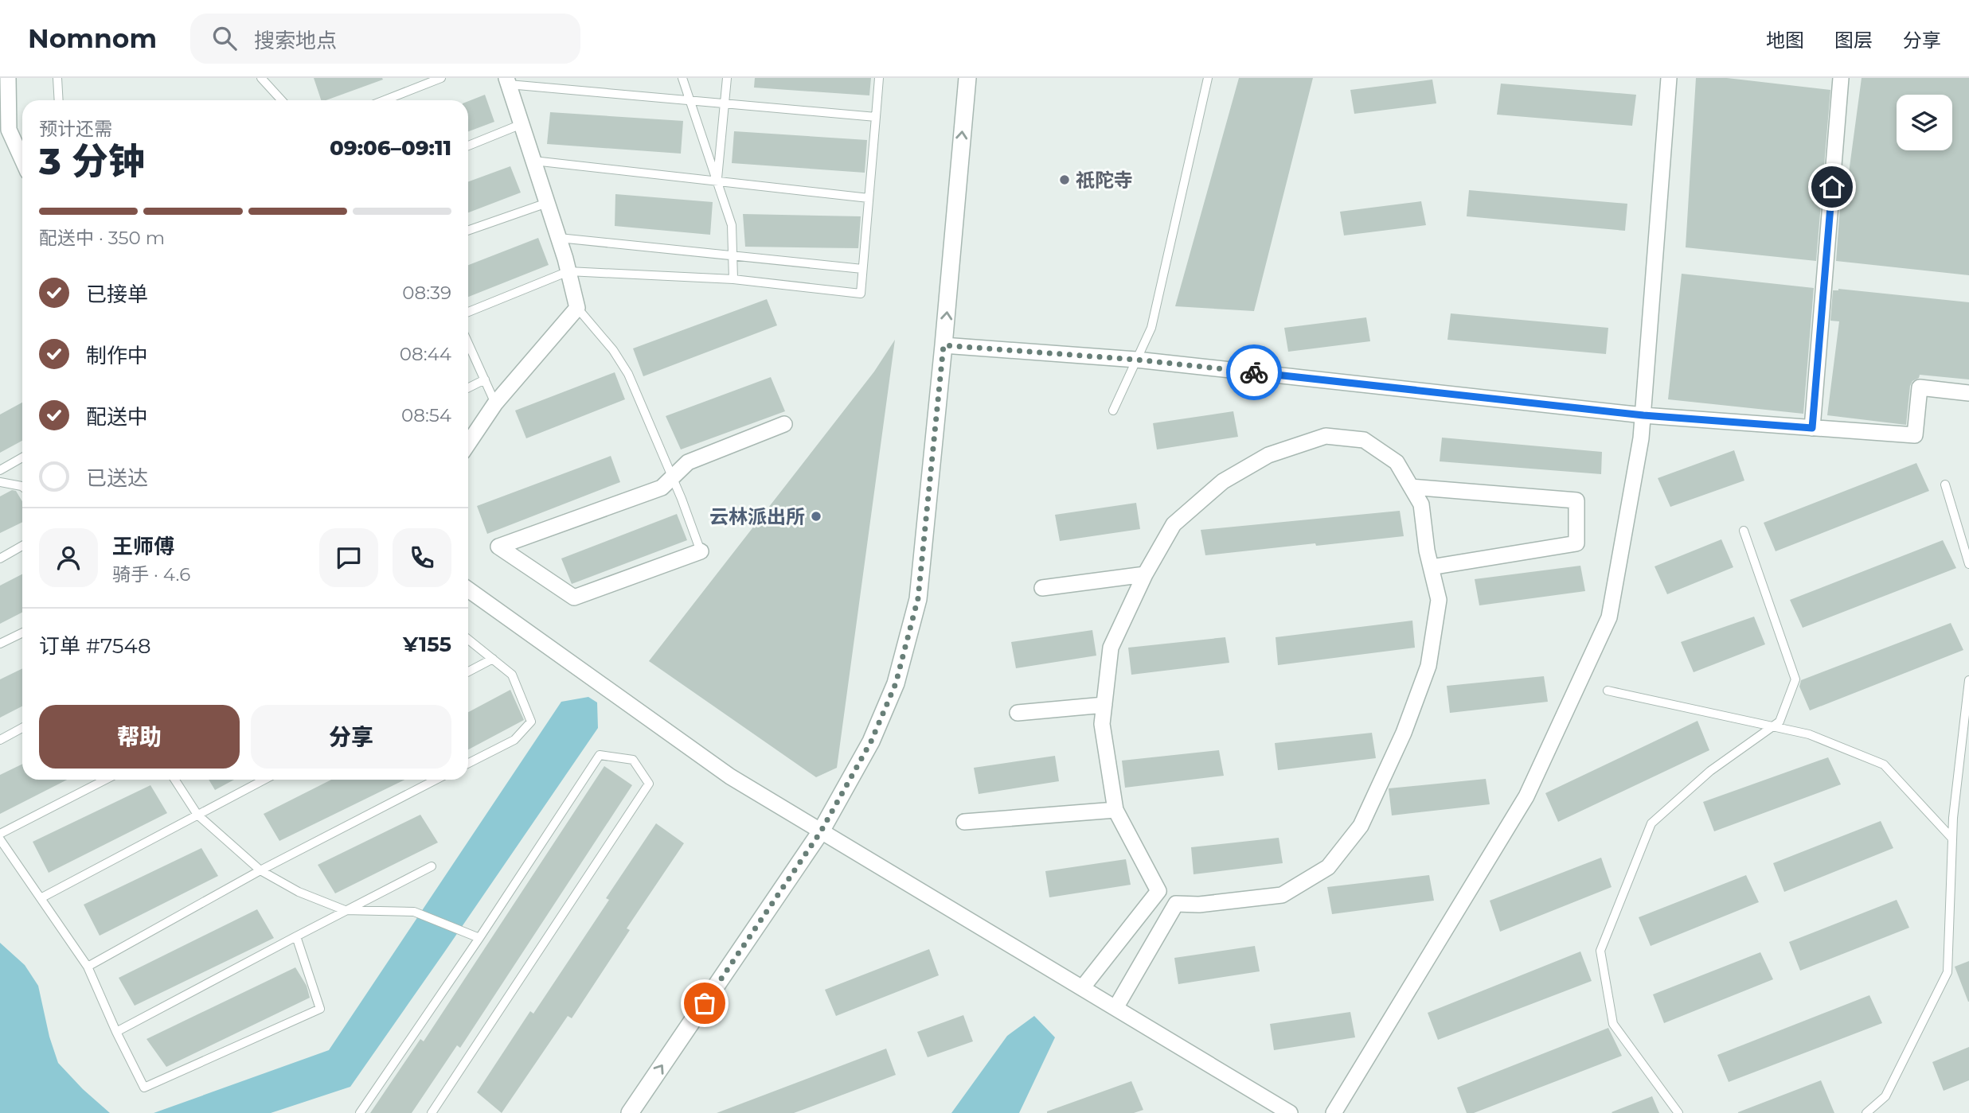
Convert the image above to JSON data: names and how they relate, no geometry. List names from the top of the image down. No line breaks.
{"places":["祇陀寺","云林派出所"],"page":{"header":"Nomnom","search":"搜索地点","nav":["地图","图层","分享"],"heading":["3 分钟","预计还需","09:06–09:11"],"panel":["王师傅","骑手 · 4.6","订单 #7548","¥155"],"bar":"配送中 · 350 m","list":[["已接单","08:39"],["制作中","08:44"],["配送中","08:54"],"已送达"],"buttons":["帮助","分享"]}}
